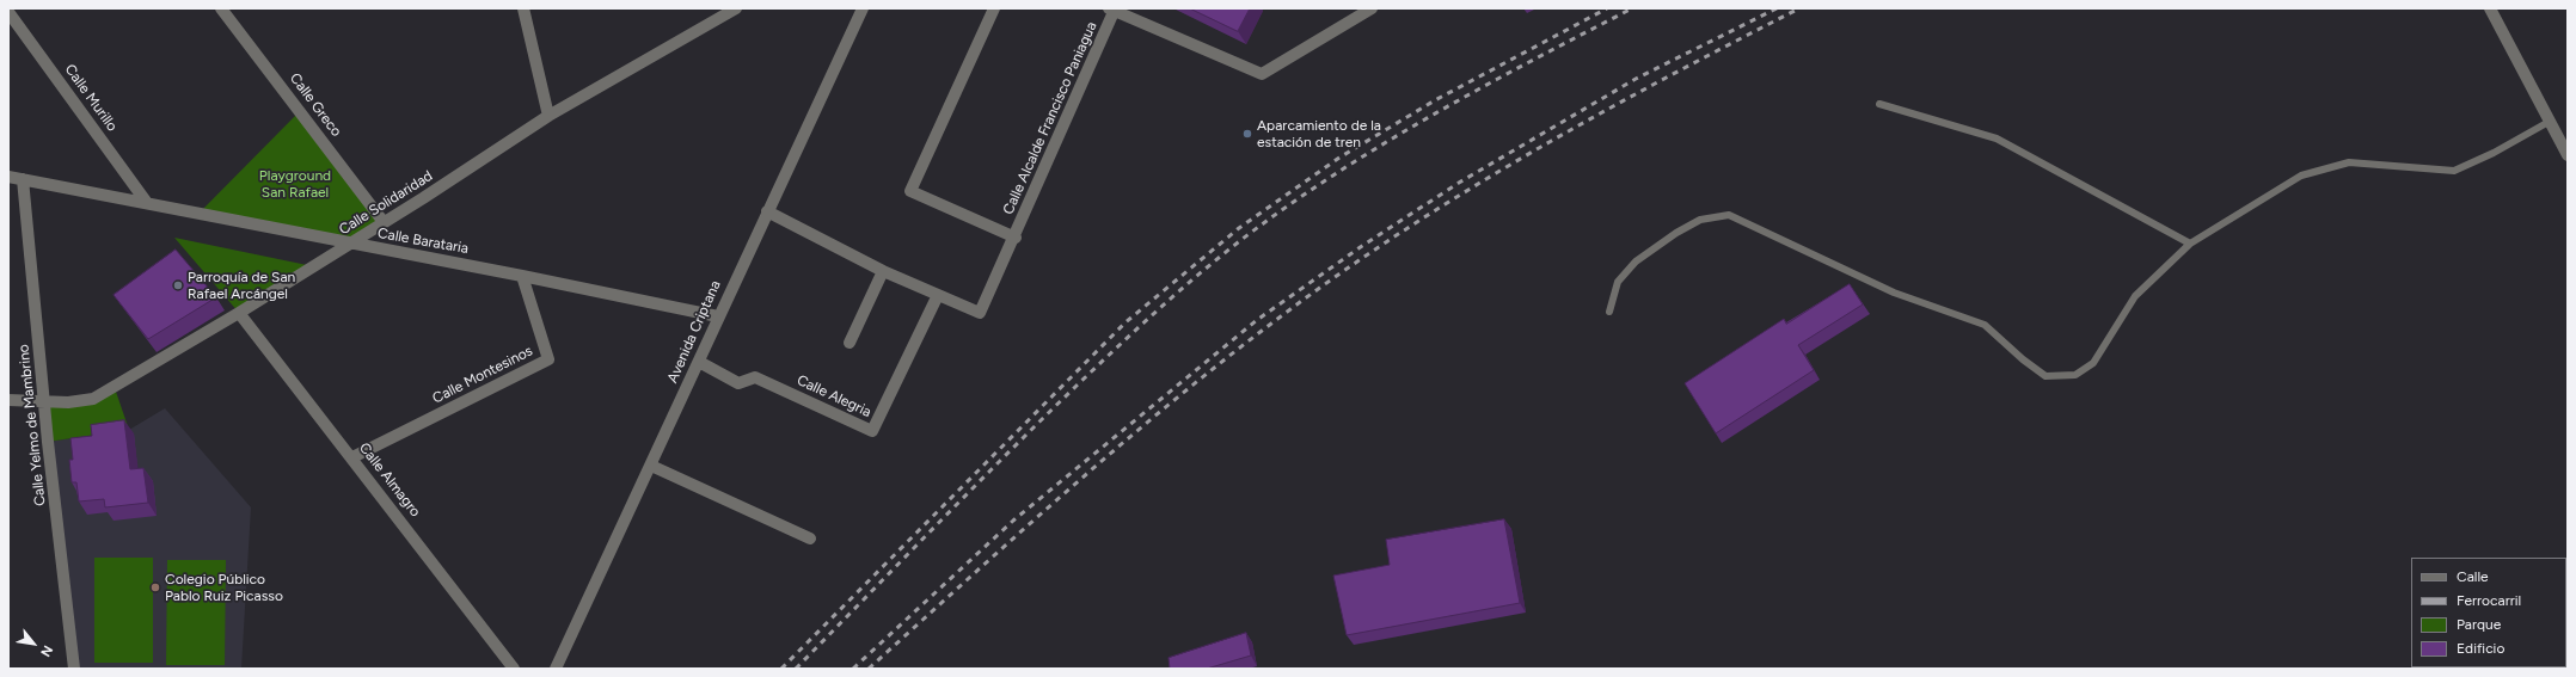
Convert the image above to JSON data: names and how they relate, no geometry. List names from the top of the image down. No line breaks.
{"streets":{"street":["Calle Murillo","Calle Greco","Calle Alcalde Francisco Paniagua","Calle Solidaridad","Calle Barataria","Avenida Criptana","Calle Montesinos","Calle Alegria","Calle Yelmo de Mambrino","Calle Almagro"]},"crossings":[["Calle Murillo","Calle Barataria"],["Calle Greco","Calle Solidaridad"],["Calle Alcalde Francisco Paniagua","Calle Alegria"],["Calle Solidaridad","Calle Barataria"],["Calle Solidaridad","Calle Yelmo de Mambrino"],["Calle Solidaridad","Calle Almagro"],["Calle Barataria","Avenida Criptana"],["Calle Barataria","Calle Montesinos"],["Calle Barataria","Calle Yelmo de Mambrino"],["Avenida Criptana","Calle Alegria"],["Calle Montesinos","Calle Almagro"]],"parks":["Playground San Rafael"],"places":["Aparcamiento de la estación de tren","Parroquía de San Rafael Arcángel","Colegio Público Pablo Ruiz Picasso"],"legend":["Calle","Ferrocarril","Parque","Edificio"],"north":"bottom right"}
